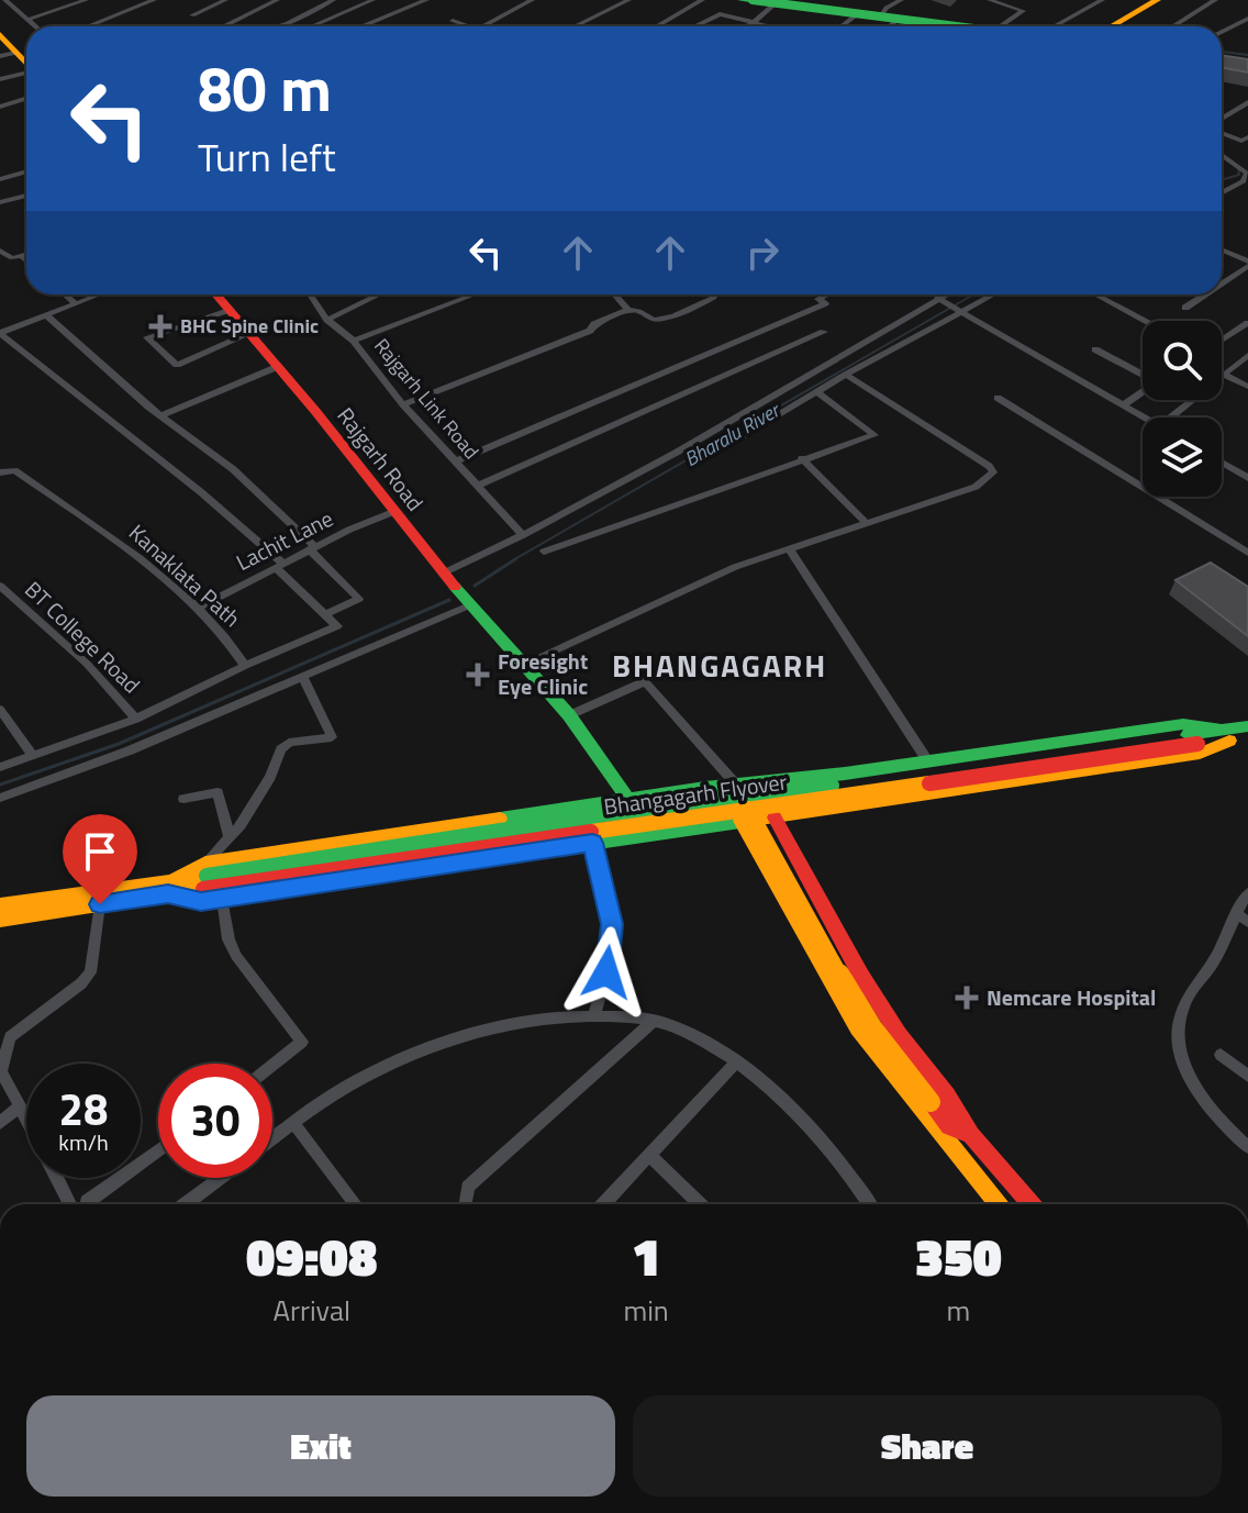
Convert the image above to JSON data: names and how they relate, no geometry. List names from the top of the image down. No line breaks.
{"streets":{"main road":["Rajgarh Road","Bhangagarh Flyover"],"street":["Rajgarh Link Road","Lachit Lane","Kanaklata Path","BT College Road"]},"crossings":[["Rajgarh Road","Lachit Lane"],["Lachit Lane","Kanaklata Path"]],"districts":["BHANGAGARH"],"water":["Bharalu River"],"places":{"health":["BHC Spine Clinic","Foresight Eye Clinic","Nemcare Hospital"]},"page":{"turn":["80 m","Turn left"],"speed":"28 km/h","limit":"30","eta":["09:08","Arrival","1","min","350","m"],"buttons":["Exit","Share"]}}
